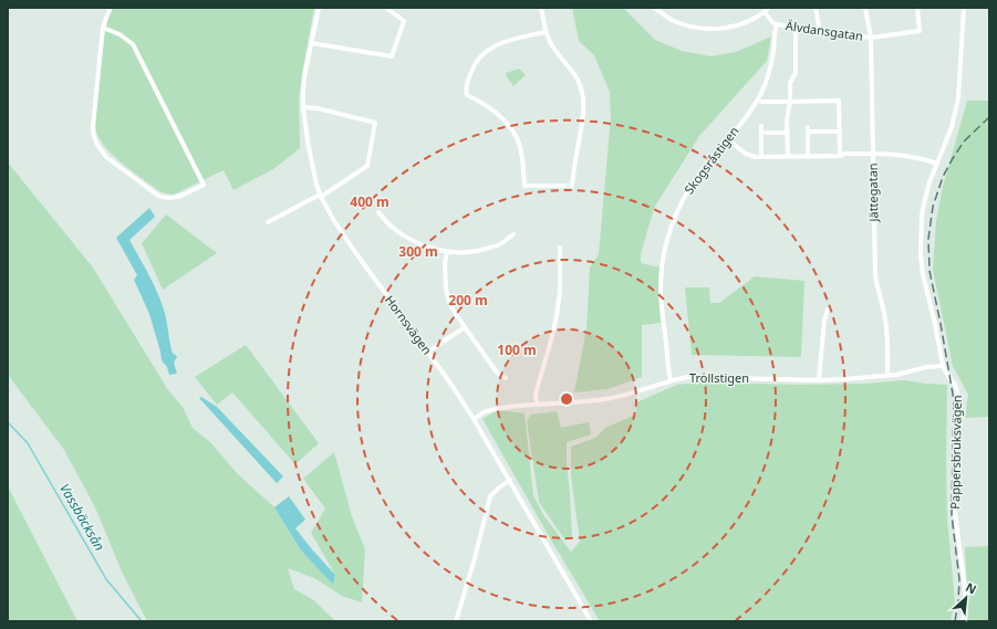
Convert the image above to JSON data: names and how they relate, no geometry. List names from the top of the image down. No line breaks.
{"streets":{"street":["Älvdansgatan","Skogsråstigen","Jättegatan","Hornsvägen","Trollstigen","Pappersbruksvägen"]},"crossings":[["Älvdansgatan","Skogsråstigen"],["Älvdansgatan","Jättegatan"],["Skogsråstigen","Trollstigen"],["Jättegatan","Trollstigen"],["Hornsvägen","Trollstigen"],["Trollstigen","Pappersbruksvägen"]],"water":["Vassbäcksån"],"north":"top right","rings":["400 m","300 m","200 m","100 m"]}
